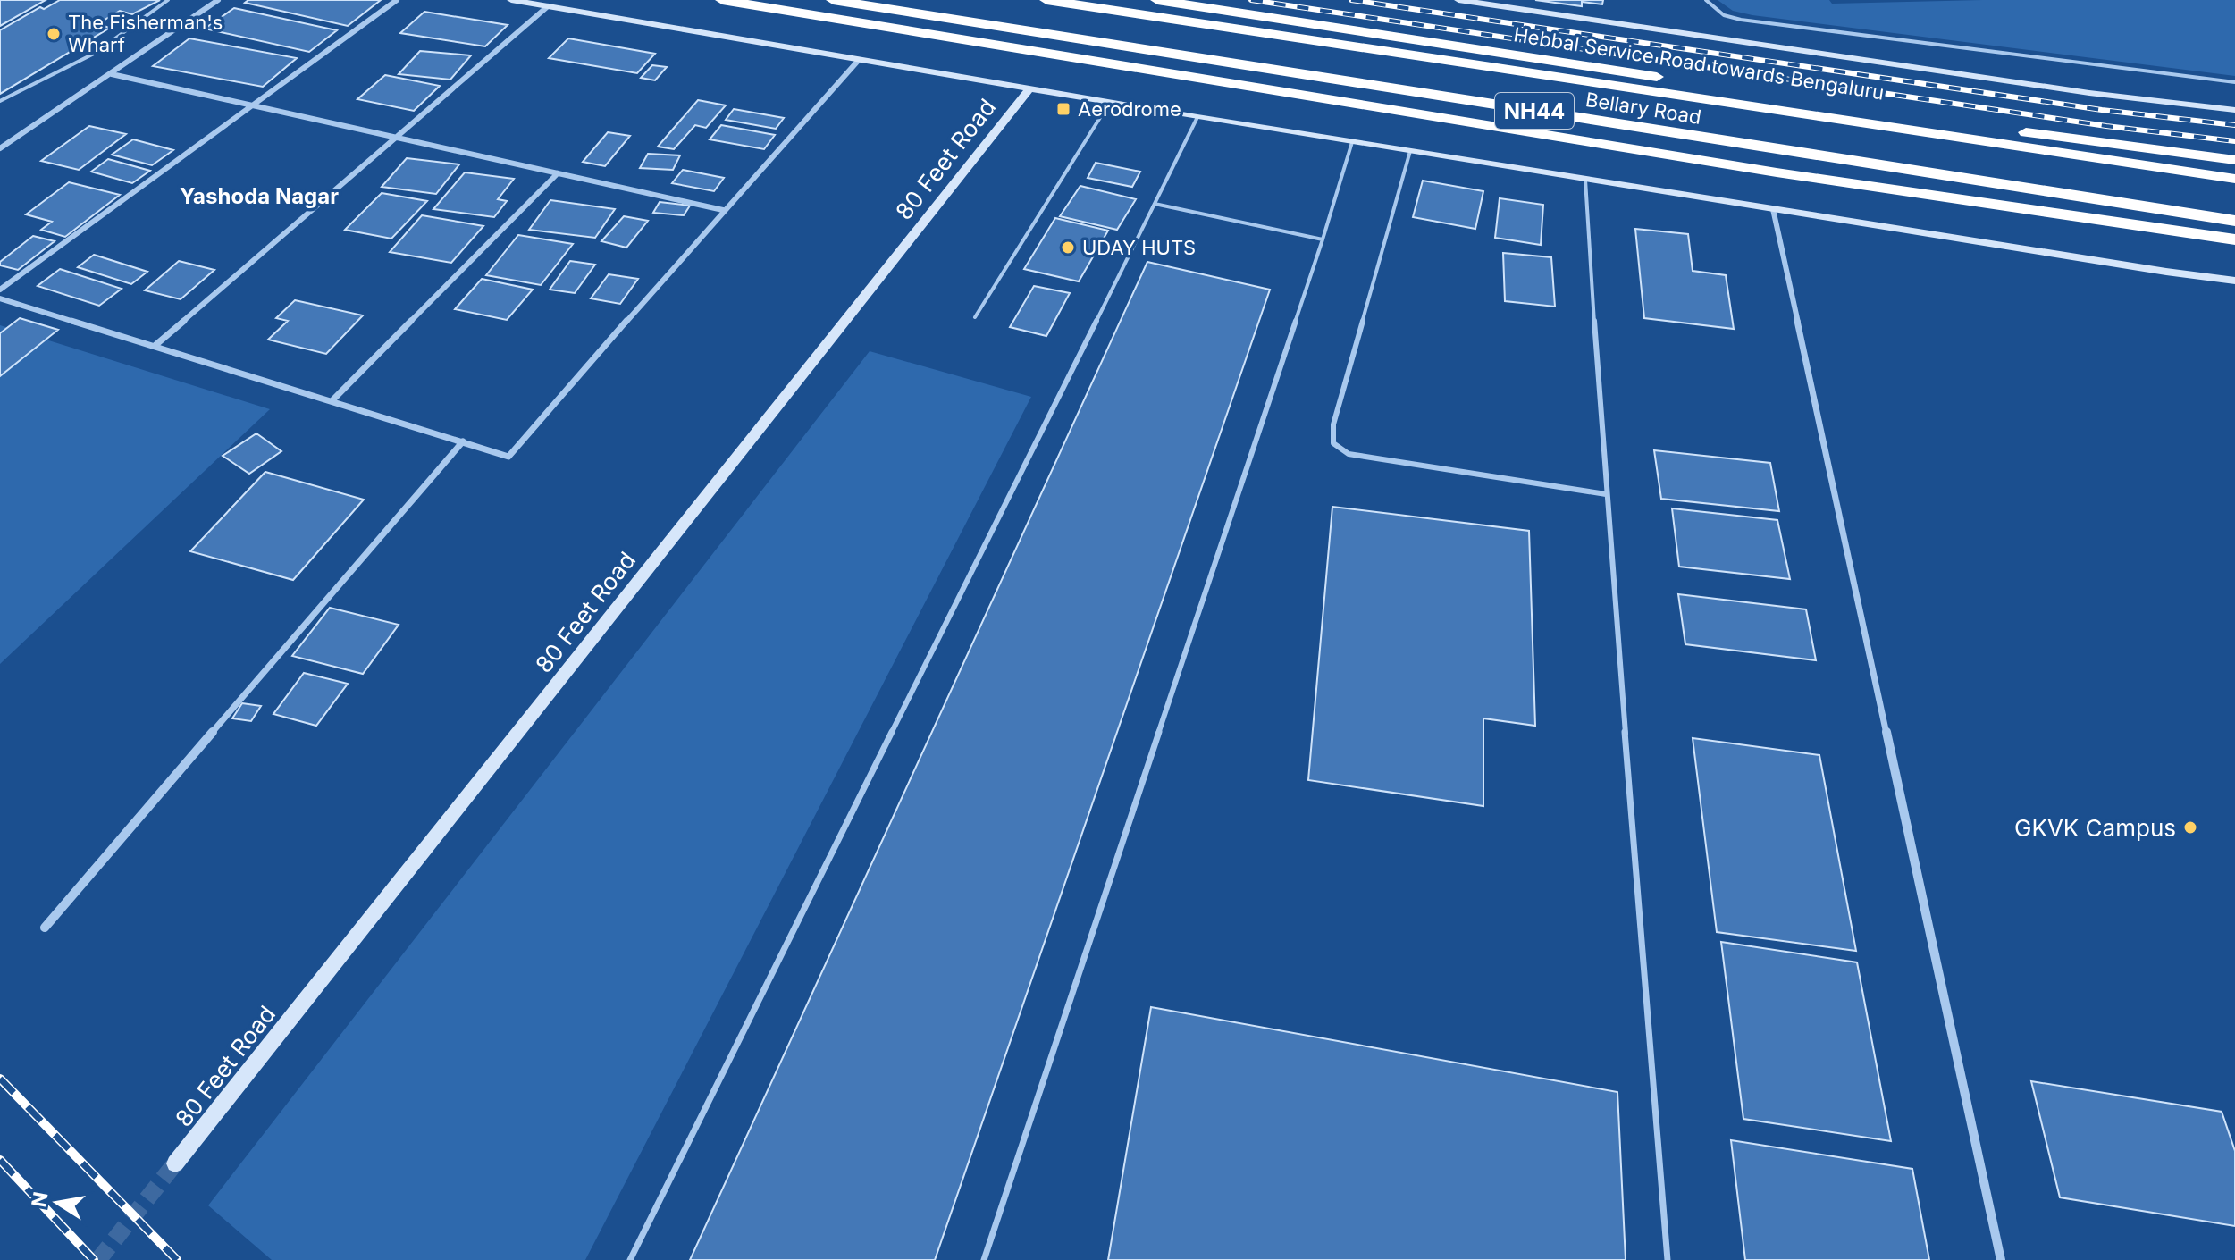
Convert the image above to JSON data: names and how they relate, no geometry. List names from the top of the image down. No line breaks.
{"streets":{"highway":["Hebbal Service Road towards Bengaluru","Bellary Road","NH44"],"street":["80 Feet Road"]},"districts":["Yashoda Nagar"],"places":{"other":["The Fisherman's Wharf","UDAY HUTS","GKVK Campus"],"transit":["Aerodrome"]},"north":"left"}
